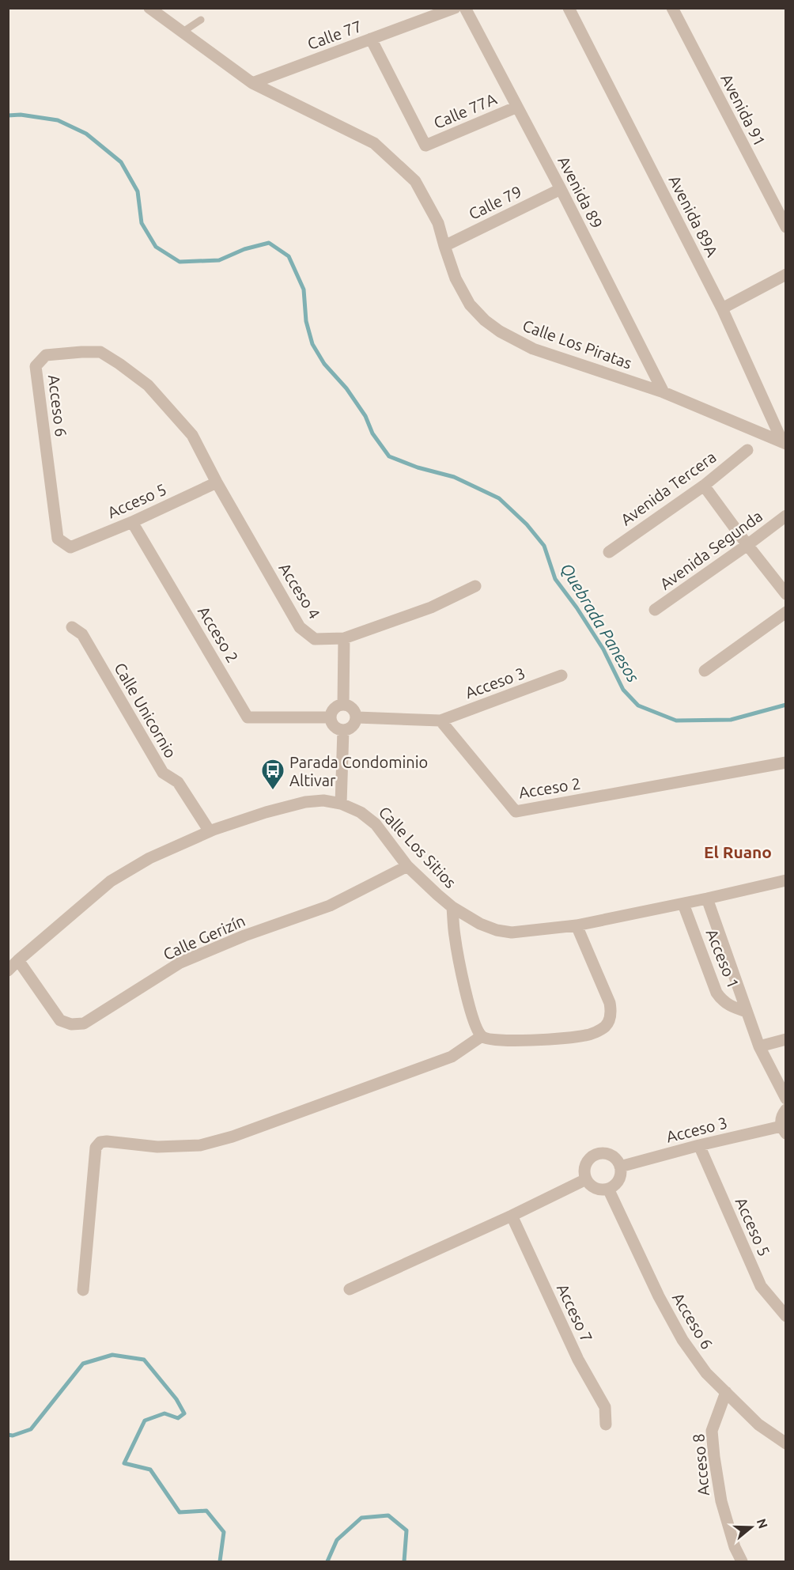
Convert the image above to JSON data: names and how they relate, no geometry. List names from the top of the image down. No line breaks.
{"streets":{"street":["Calle 77","Avenida 91","Calle 77A","Avenida 89","Calle 79","Avenida 89A","Calle Los Piratas","Acceso 6","Avenida Tercera","Acceso 5","Avenida Segunda","Acceso 4","Acceso 2","Acceso 3","Calle Unicornio","Calle Los Sitios","Calle Gerizín","Acceso 1","Acceso 7","Acceso 8"]},"crossings":[["Calle 77","Calle 77A"],["Calle 77","Calle Los Piratas"],["Calle 77A","Avenida 89"],["Avenida 89","Calle 79"],["Avenida 89","Calle Los Piratas"],["Calle 79","Calle Los Piratas"],["Avenida 89A","Calle Los Piratas"],["Acceso 6","Acceso 5"],["Acceso 6","Acceso 4"],["Acceso 6","Acceso 3"],["Acceso 6","Acceso 8"],["Acceso 5","Acceso 4"],["Acceso 5","Acceso 2"],["Acceso 5","Acceso 3"],["Acceso 2","Acceso 3"],["Calle Unicornio","Calle Los Sitios"],["Calle Los Sitios","Calle Gerizín"],["Calle Los Sitios","Acceso 1"]],"districts":["El Ruano"],"water":["Quebrada Panesos"],"places":{"bus stop":["Parada Condominio Altivar"]},"north":"right"}
